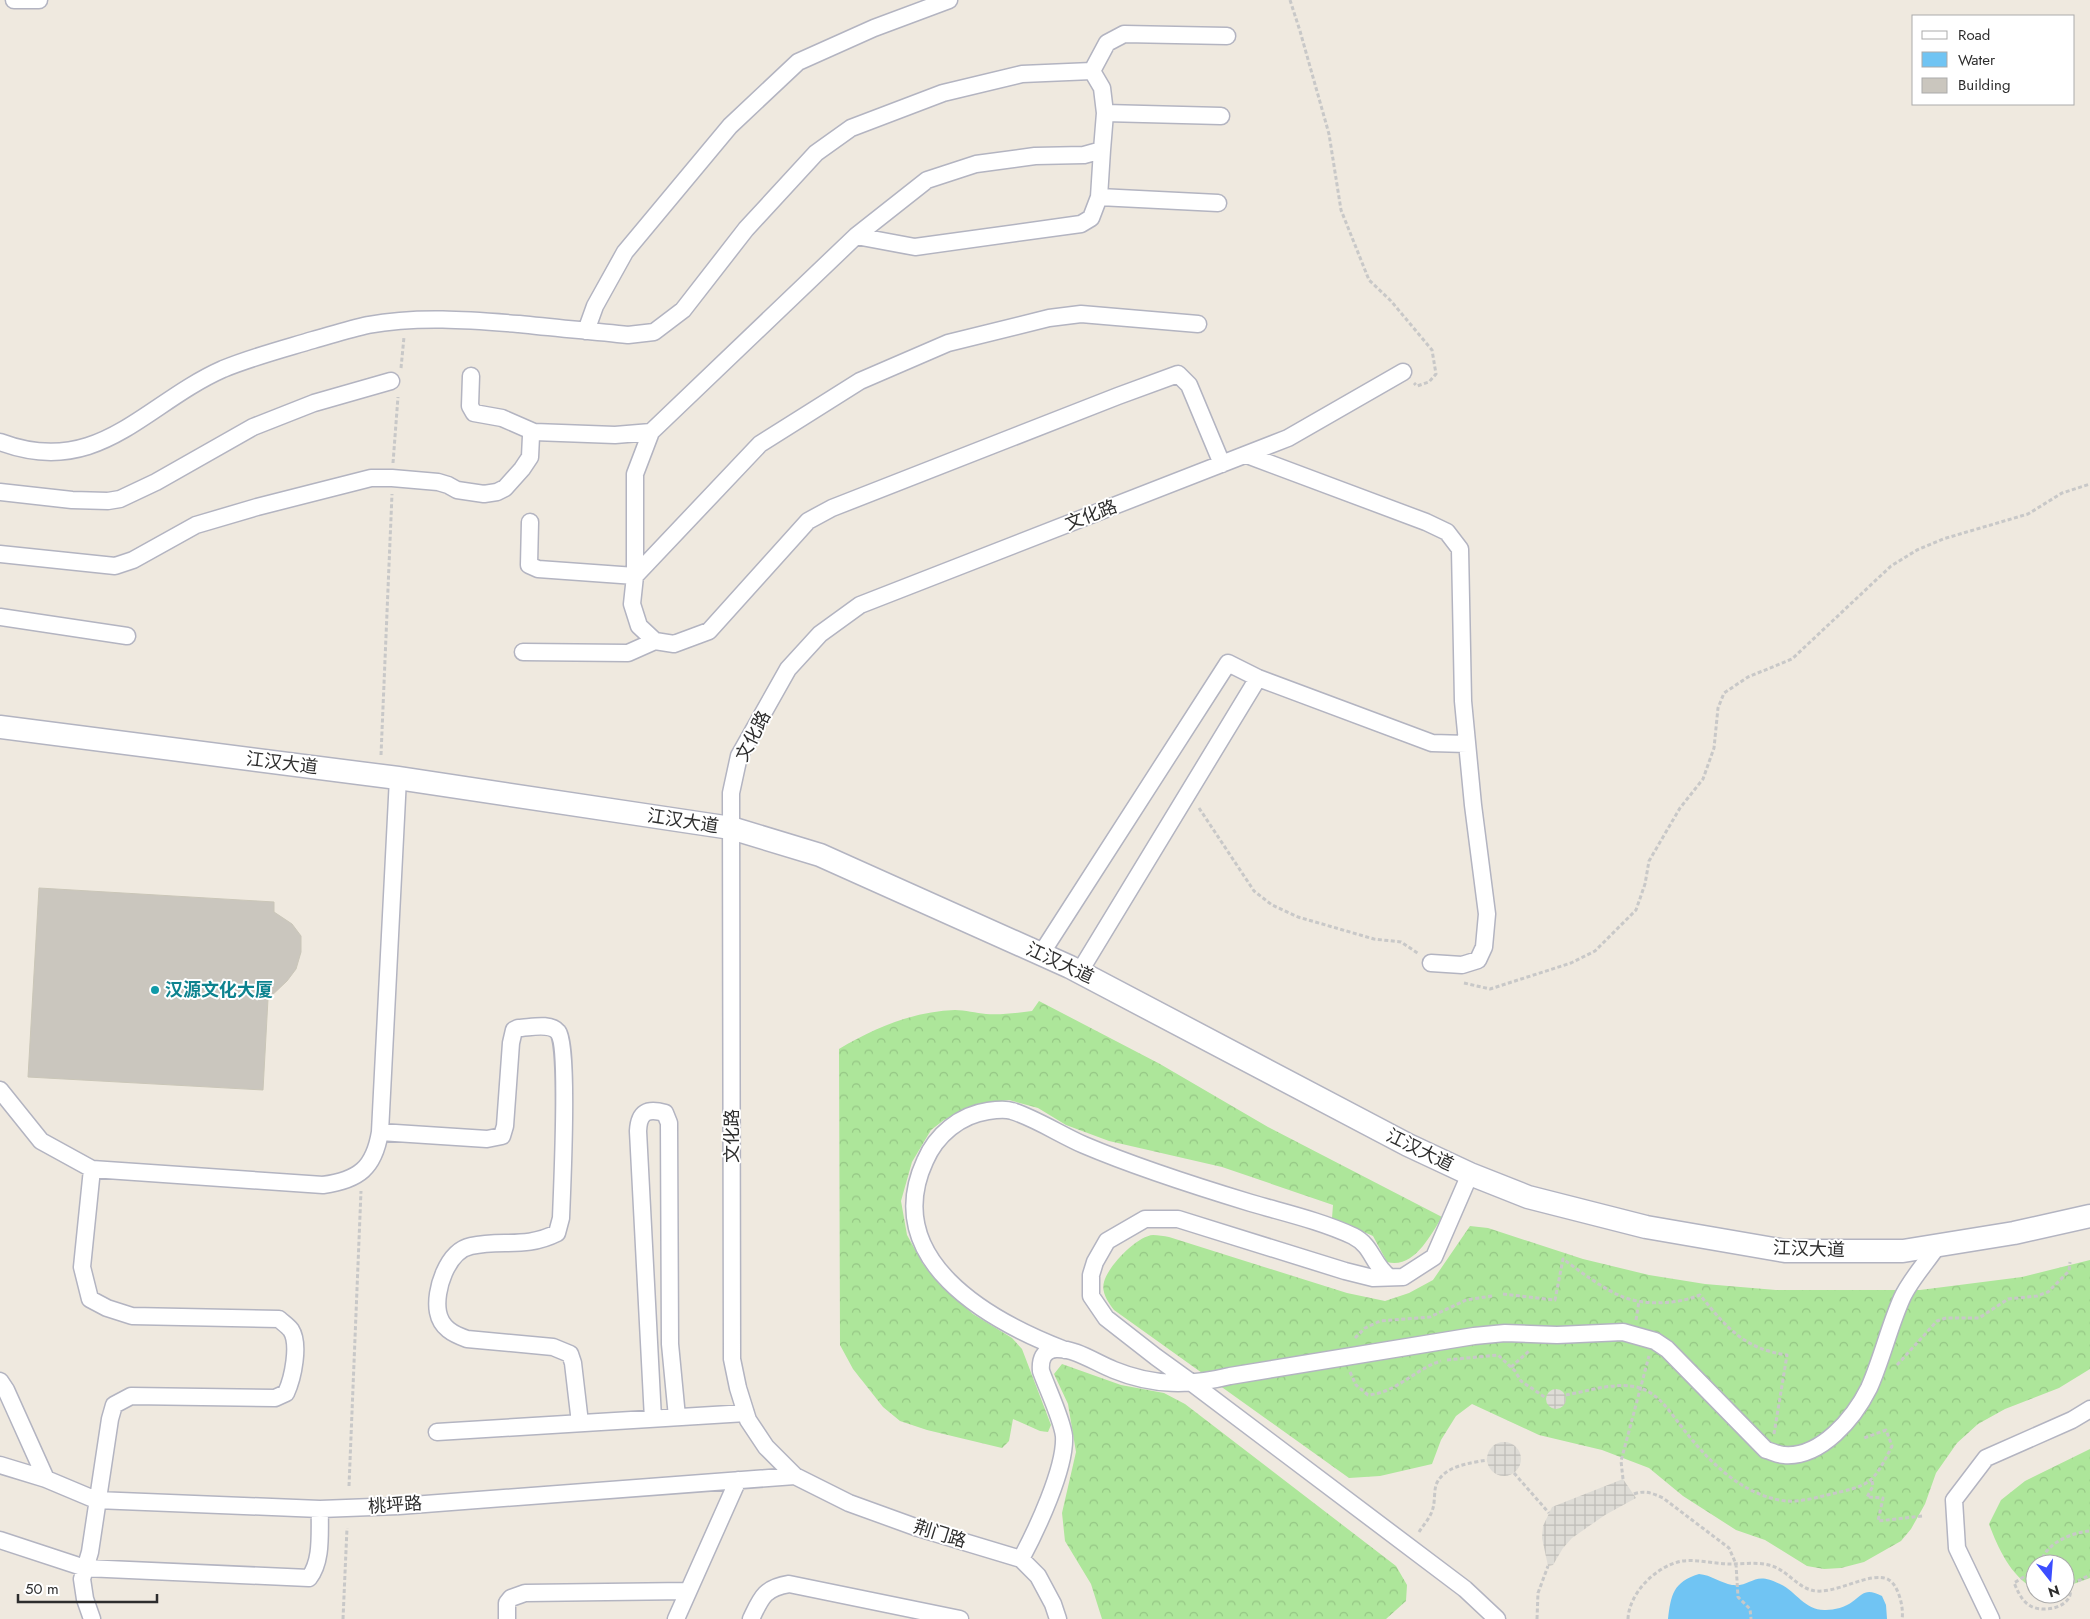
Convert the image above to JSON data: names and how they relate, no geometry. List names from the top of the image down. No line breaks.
{"streets":{"main road":["江汉大道"],"street":["文化路","桃坪路","荆门路"]},"crossings":[["文化路","江汉大道"],["文化路","桃坪路"],["文化路","荆门路"],["桃坪路","荆门路"]],"places":["汉源文化大厦"],"legend":["Road","Water","Building"],"scale_bar":"50 m","north":"bottom"}
